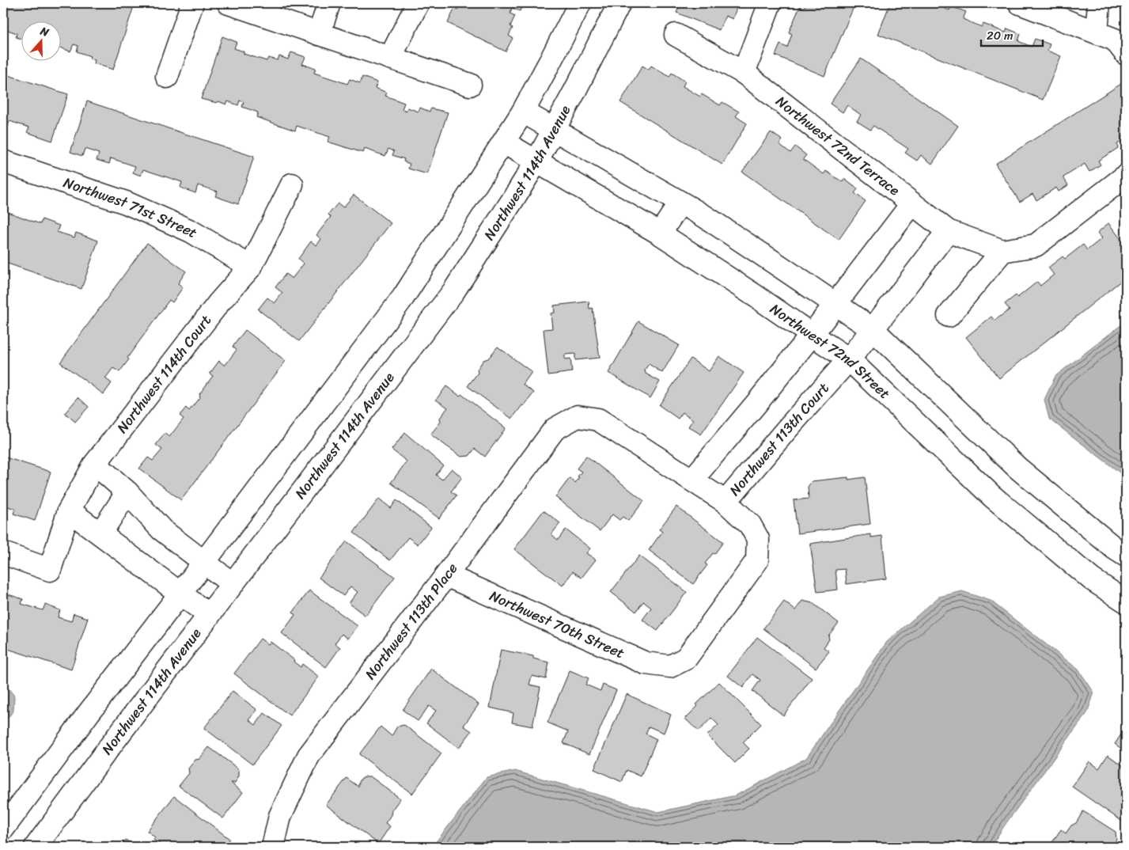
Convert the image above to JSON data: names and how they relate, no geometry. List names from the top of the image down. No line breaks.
{"streets":{"street":["Northwest 72nd Terrace","Northwest 114th Avenue","Northwest 71st Street","Northwest 72nd Street","Northwest 114th Court","Northwest 113th Court","Northwest 113th Place","Northwest 70th Street"]},"crossings":[["Northwest 72nd Terrace","Northwest 113th Court"],["Northwest 114th Avenue","Northwest 72nd Street"],["Northwest 71st Street","Northwest 114th Court"],["Northwest 72nd Street","Northwest 113th Court"],["Northwest 113th Court","Northwest 70th Street"],["Northwest 113th Place","Northwest 70th Street"]],"scale_bar":"20 m","north":"top"}
